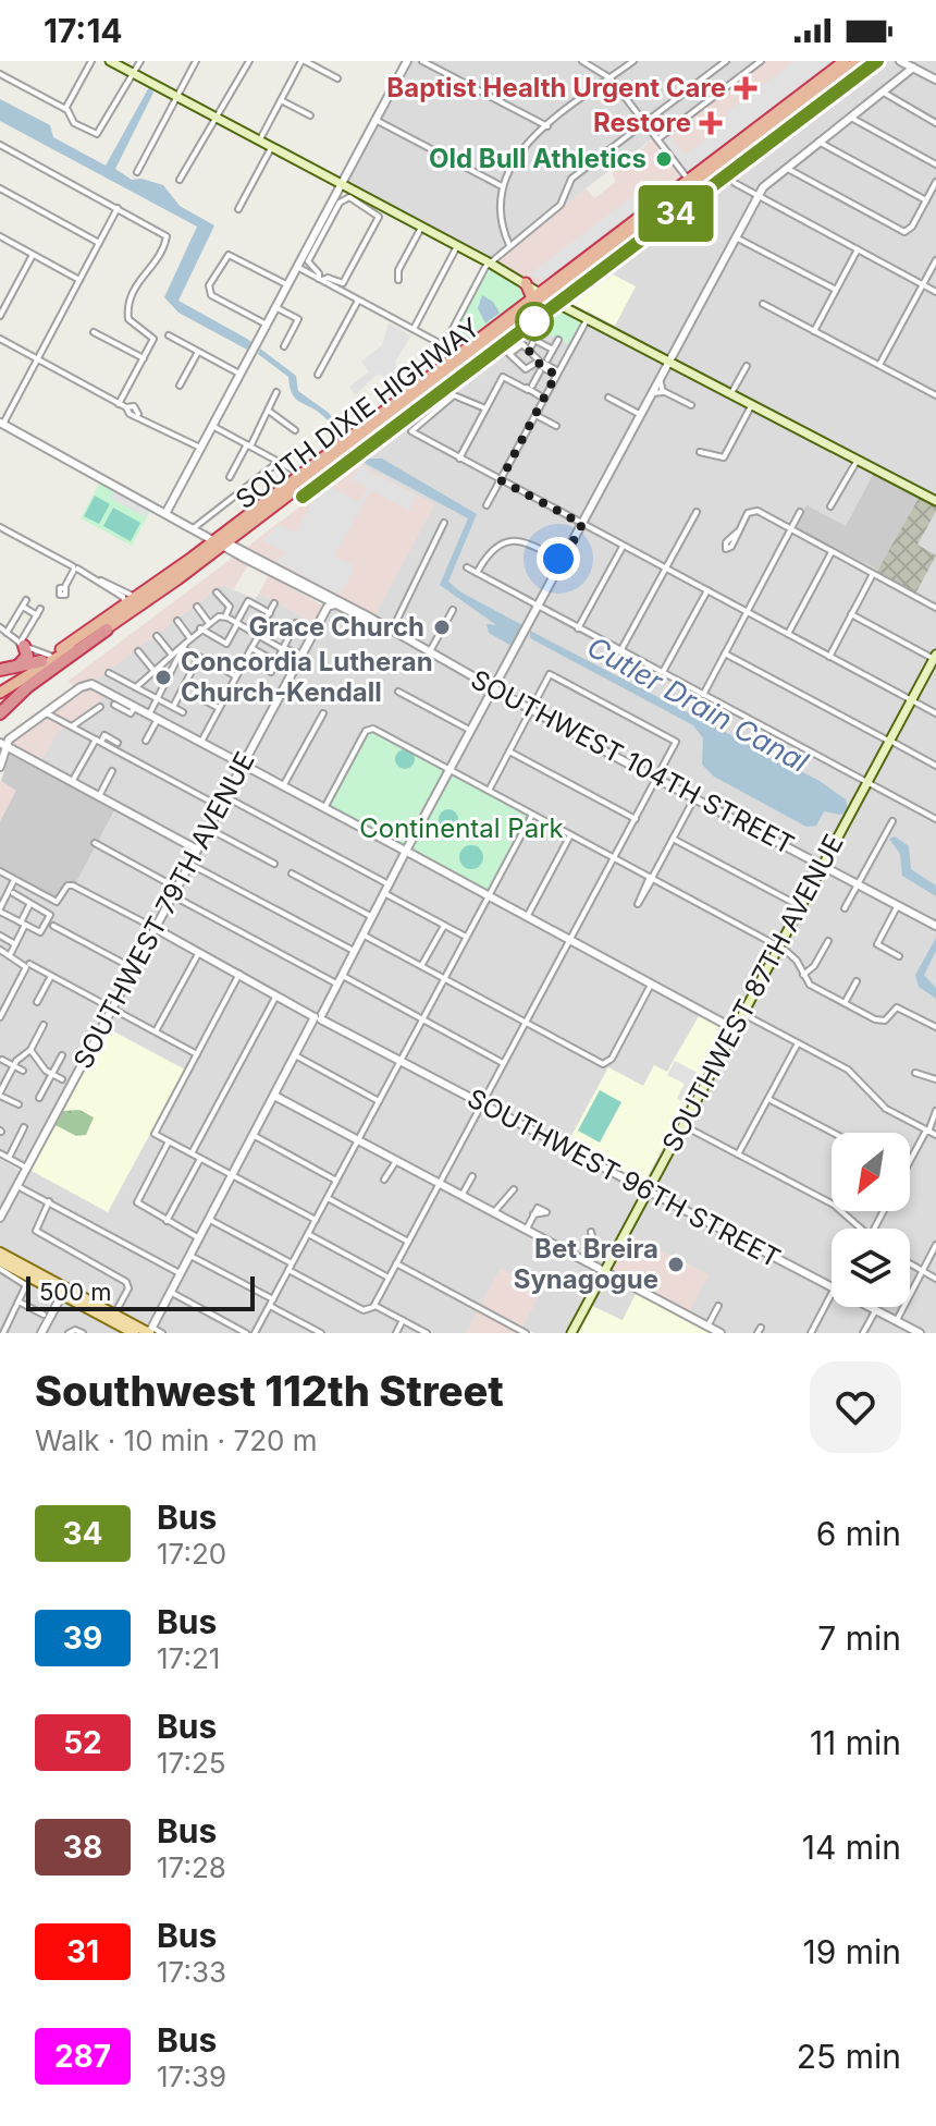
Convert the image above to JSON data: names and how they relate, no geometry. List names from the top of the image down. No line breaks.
{"streets":{"highway":["SOUTH DIXIE HIGHWAY"],"main road":["SOUTHWEST 87TH AVENUE"],"street":["SOUTHWEST 104TH STREET","SOUTHWEST 79TH AVENUE","SOUTHWEST 96TH STREET"]},"crossings":[["SOUTH DIXIE HIGHWAY","SOUTHWEST 104TH STREET"],["SOUTHWEST 104TH STREET","SOUTHWEST 79TH AVENUE"],["SOUTHWEST 104TH STREET","SOUTHWEST 87TH AVENUE"],["SOUTHWEST 79TH AVENUE","SOUTHWEST 96TH STREET"],["SOUTHWEST 87TH AVENUE","SOUTHWEST 96TH STREET"]],"water":["Cutler Drain Canal"],"parks":["Continental Park"],"places":{"health":["Baptist Health Urgent Care","Restore"],"other":["Old Bull Athletics","Grace Church","Concordia Lutheran Church-Kendall","Bet Breira Synagogue"]},"lines":["bus line 34"],"scale_bar":"500 m","north":"bottom left","page":{"status":"17:14","on_map":"34","scale":"500 m","heading":["Southwest 112th Street","Walk · 10 min · 720 m"],"list":[{"mark":"34","name":"Bus","note":"17:20","value":"6 min"},{"mark":"39","name":"Bus","note":"17:21","value":"7 min"},{"mark":"52","name":"Bus","note":"17:25","value":"11 min"},{"mark":"38","name":"Bus","note":"17:28","value":"14 min"},{"mark":"31","name":"Bus","note":"17:33","value":"19 min"},{"mark":"287","name":"Bus","note":"17:39","value":"25 min"}]}}
